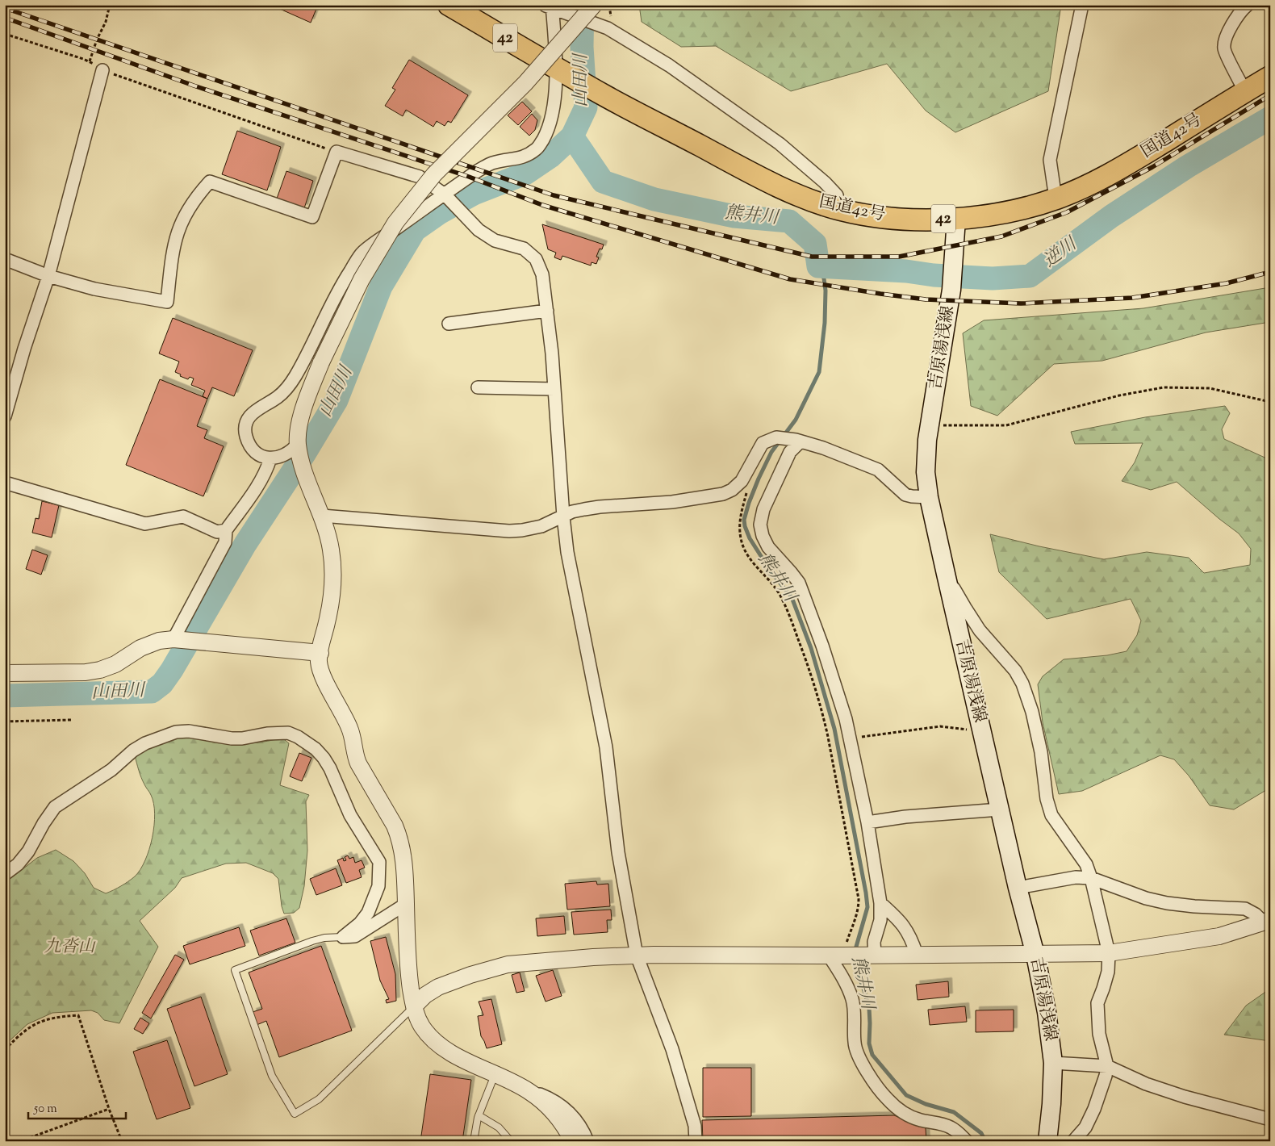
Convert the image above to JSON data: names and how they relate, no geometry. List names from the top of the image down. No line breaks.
{"streets":{"highway":["42","国道42号"],"main road":["吉原湯浅線"]},"crossings":[["国道42号","吉原湯浅線"]],"water":["山田川","熊井川","逆川"],"parks":["九沓山"],"scale_bar":"50 m"}
